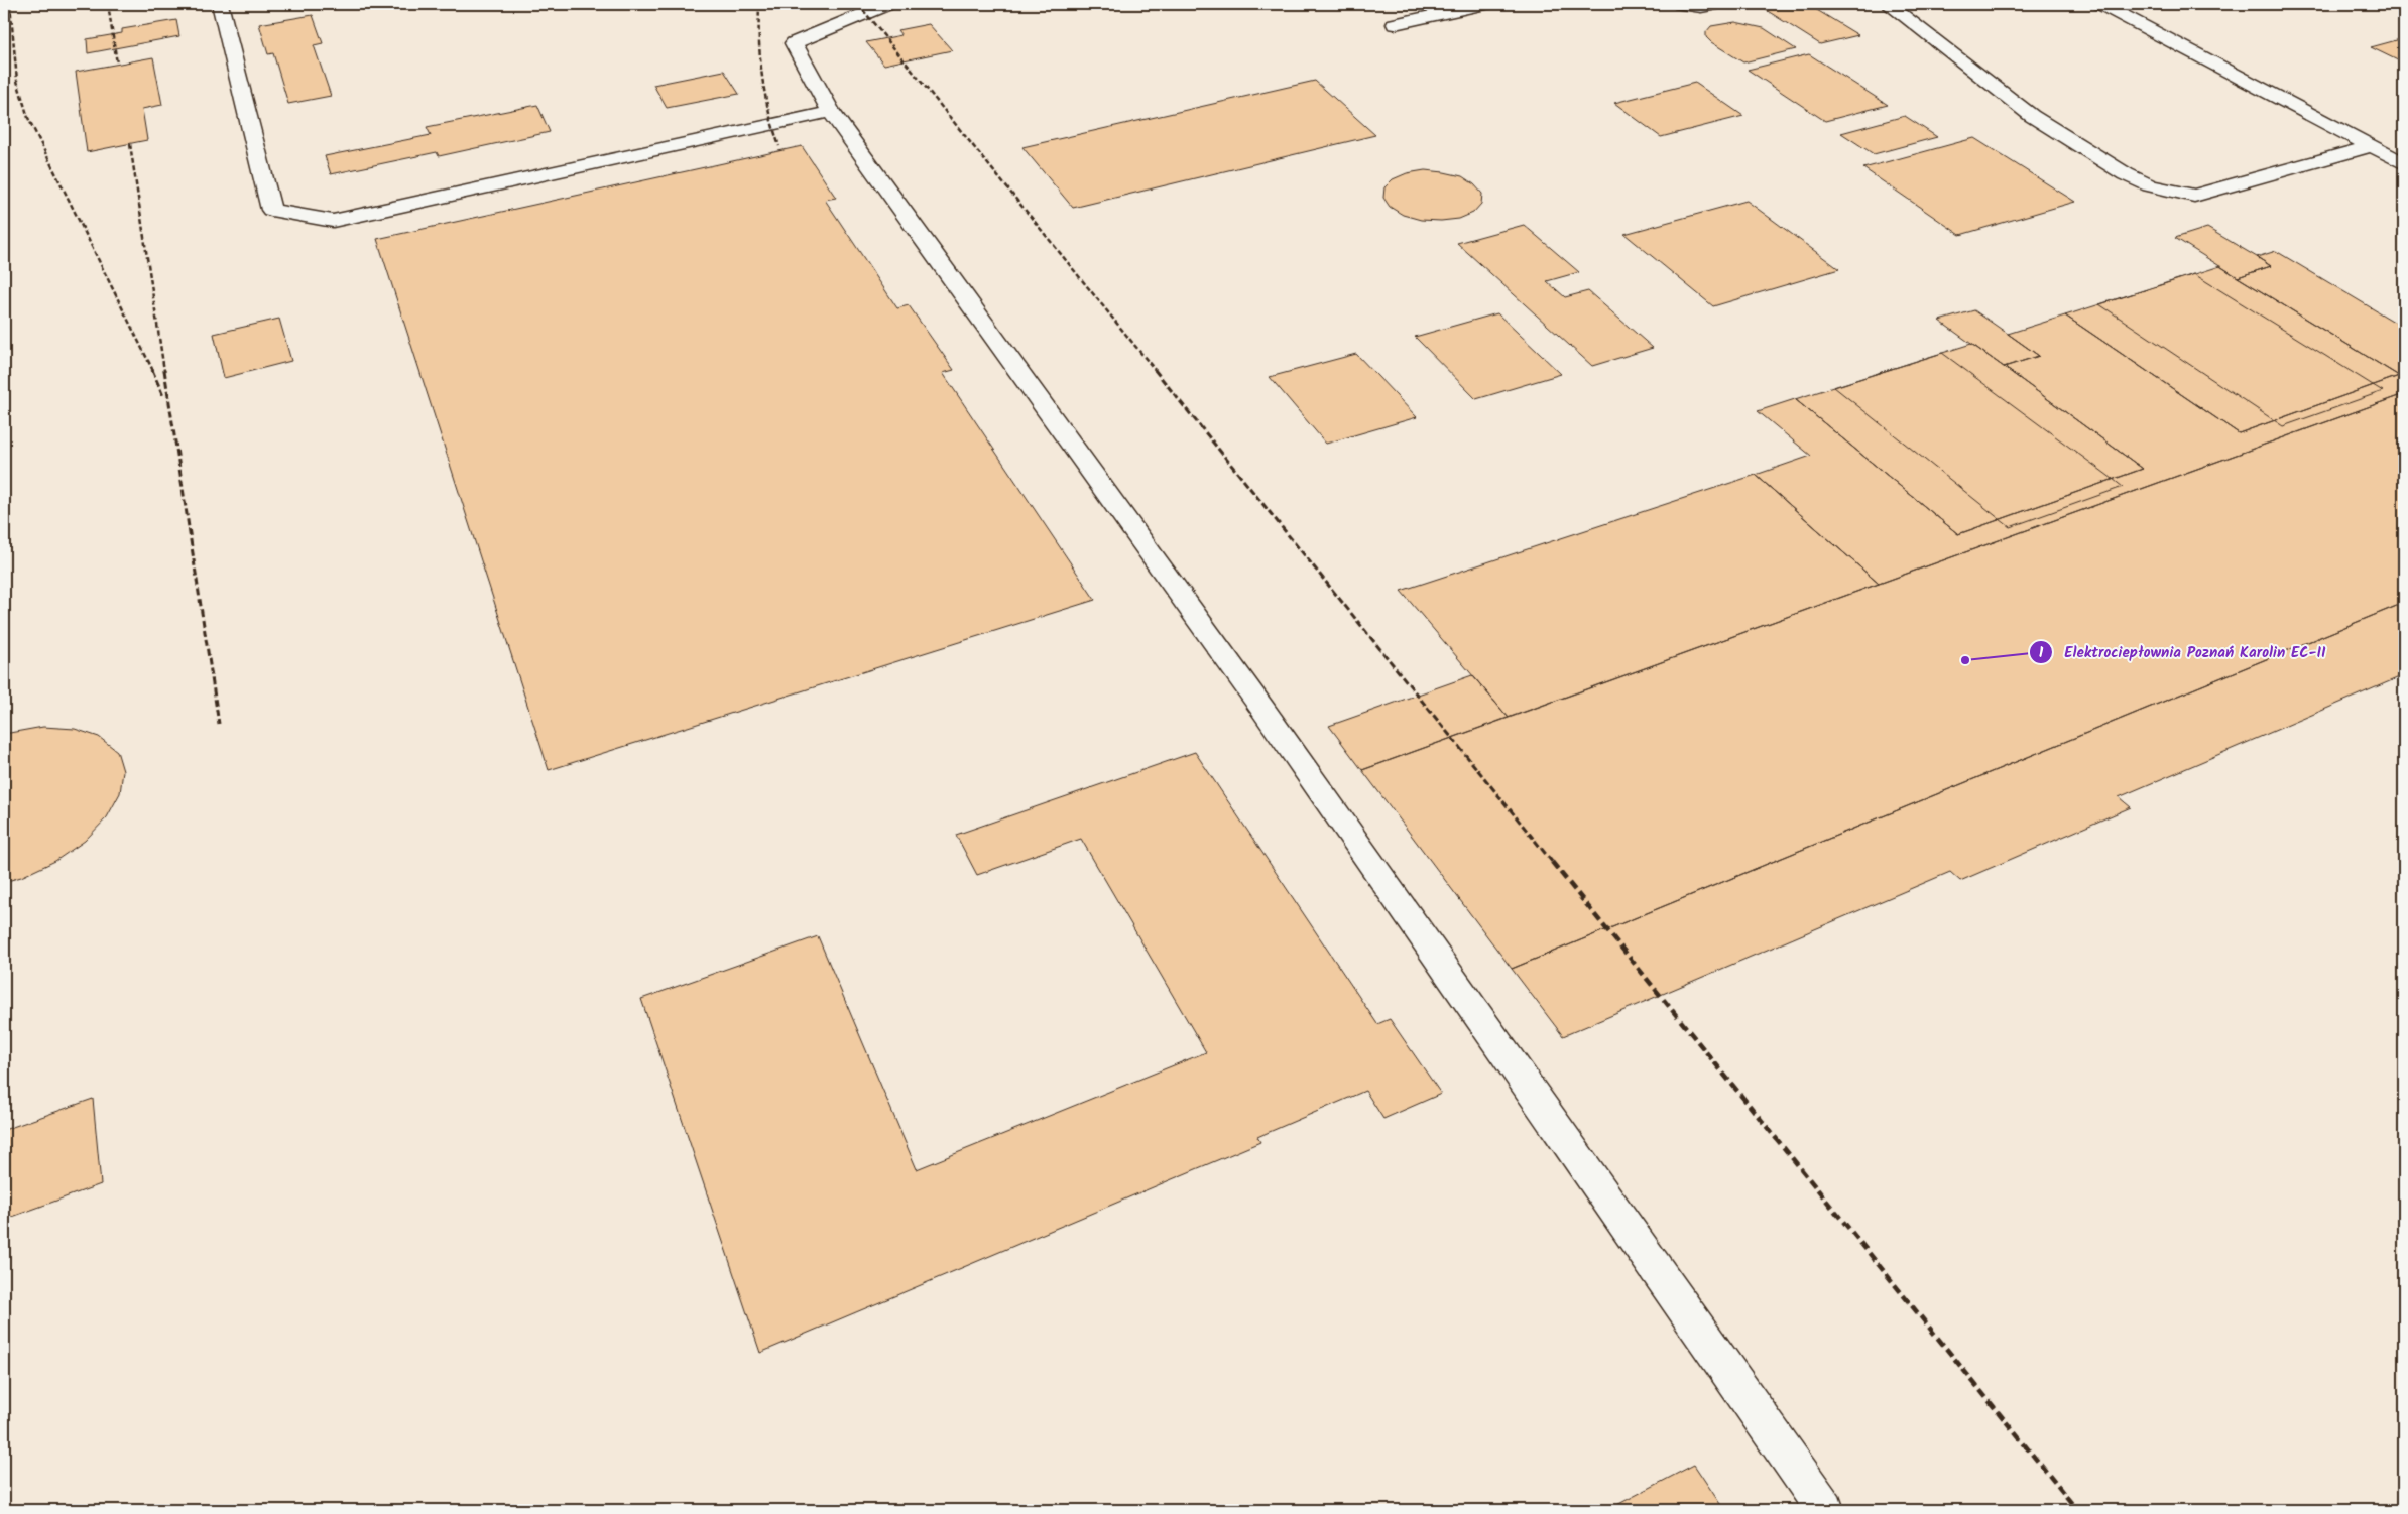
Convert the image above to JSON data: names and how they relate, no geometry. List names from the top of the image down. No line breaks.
{"places":["Elektrociepłownia Poznań Karolin EC-II"]}
